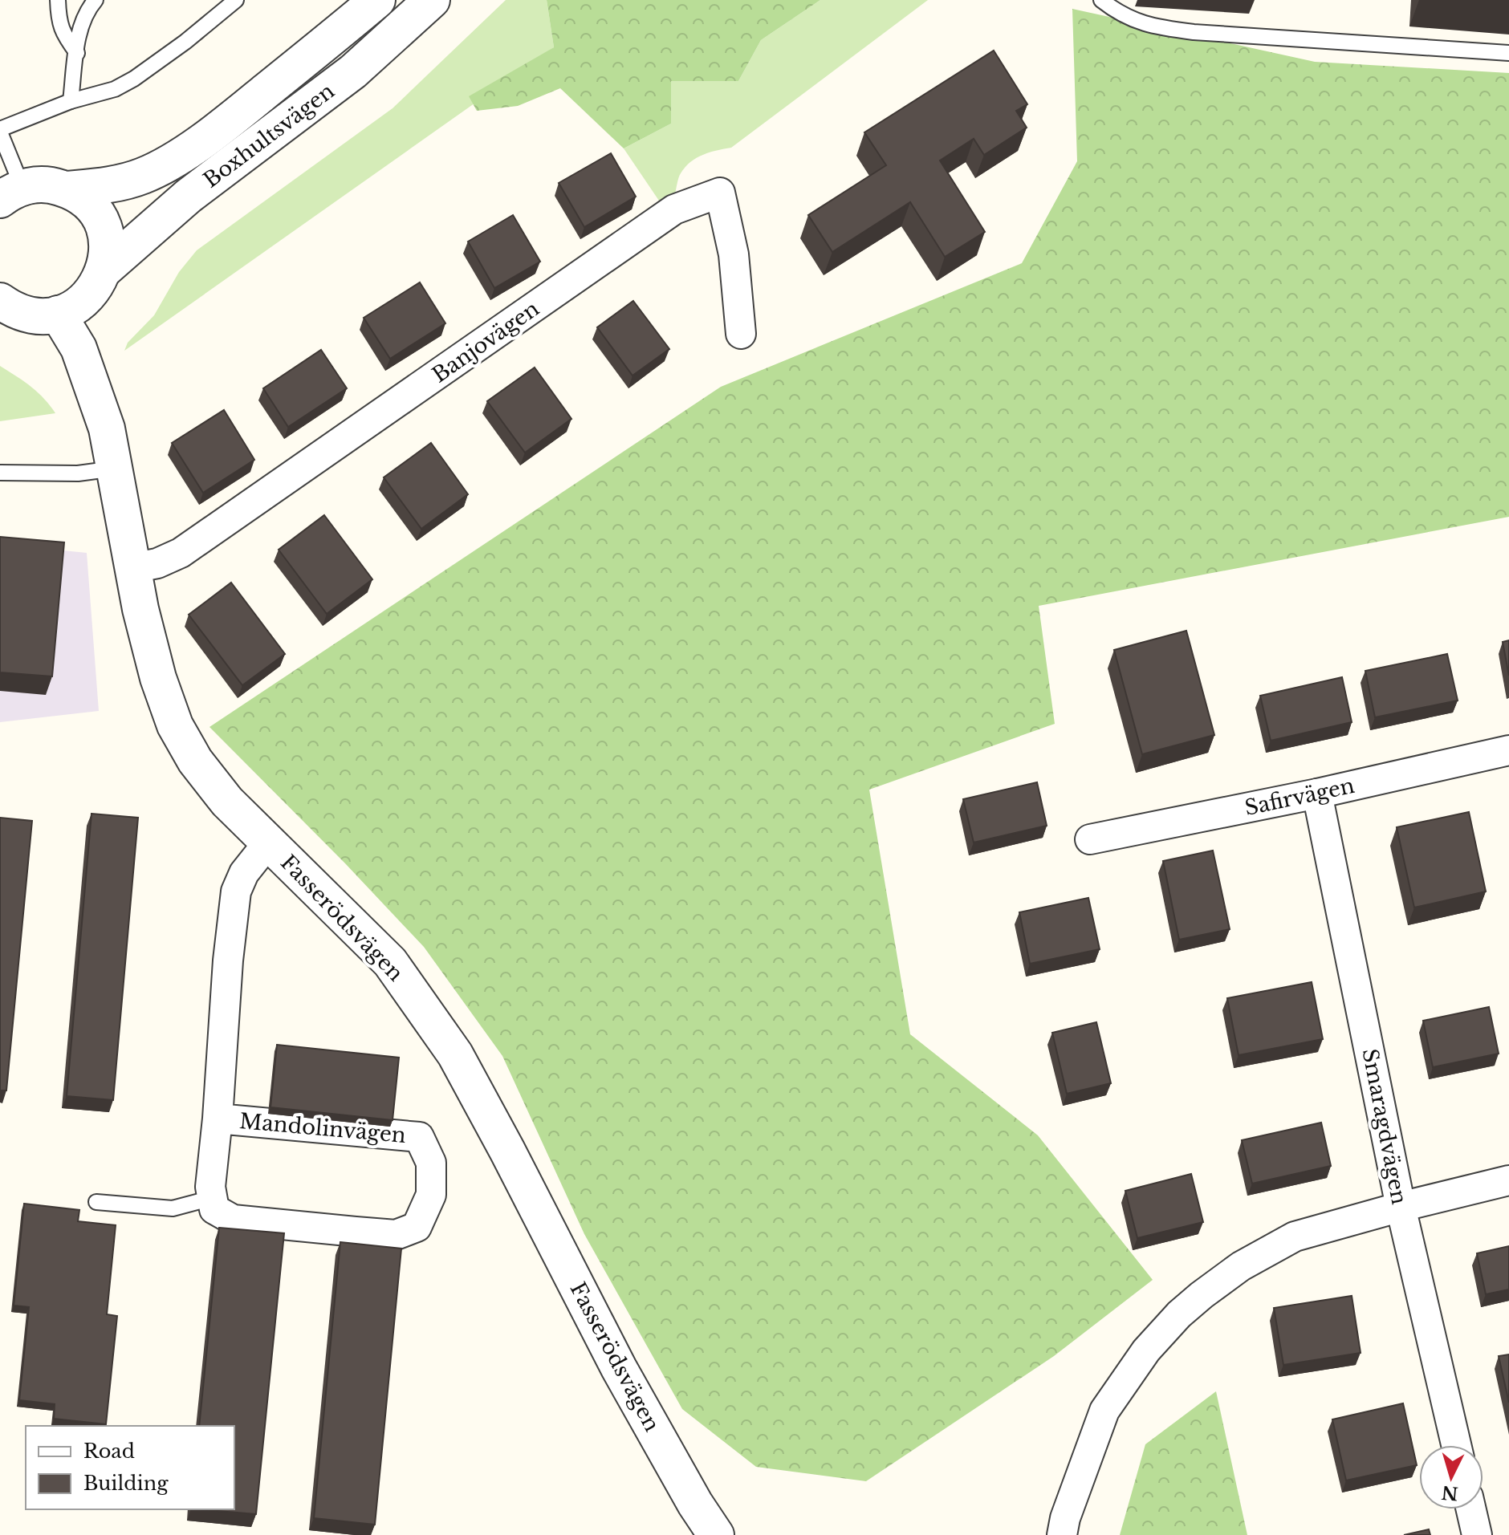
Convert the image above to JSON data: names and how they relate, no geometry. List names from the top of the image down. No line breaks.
{"streets":{"street":["Boxhultsvägen","Banjovägen","Safirvägen","Fasserödsvägen","Smaragdvägen","Mandolinvägen"]},"crossings":[["Boxhultsvägen","Fasserödsvägen"],["Banjovägen","Fasserödsvägen"],["Safirvägen","Smaragdvägen"],["Fasserödsvägen","Mandolinvägen"]],"legend":["Road","Building"],"north":"bottom"}
